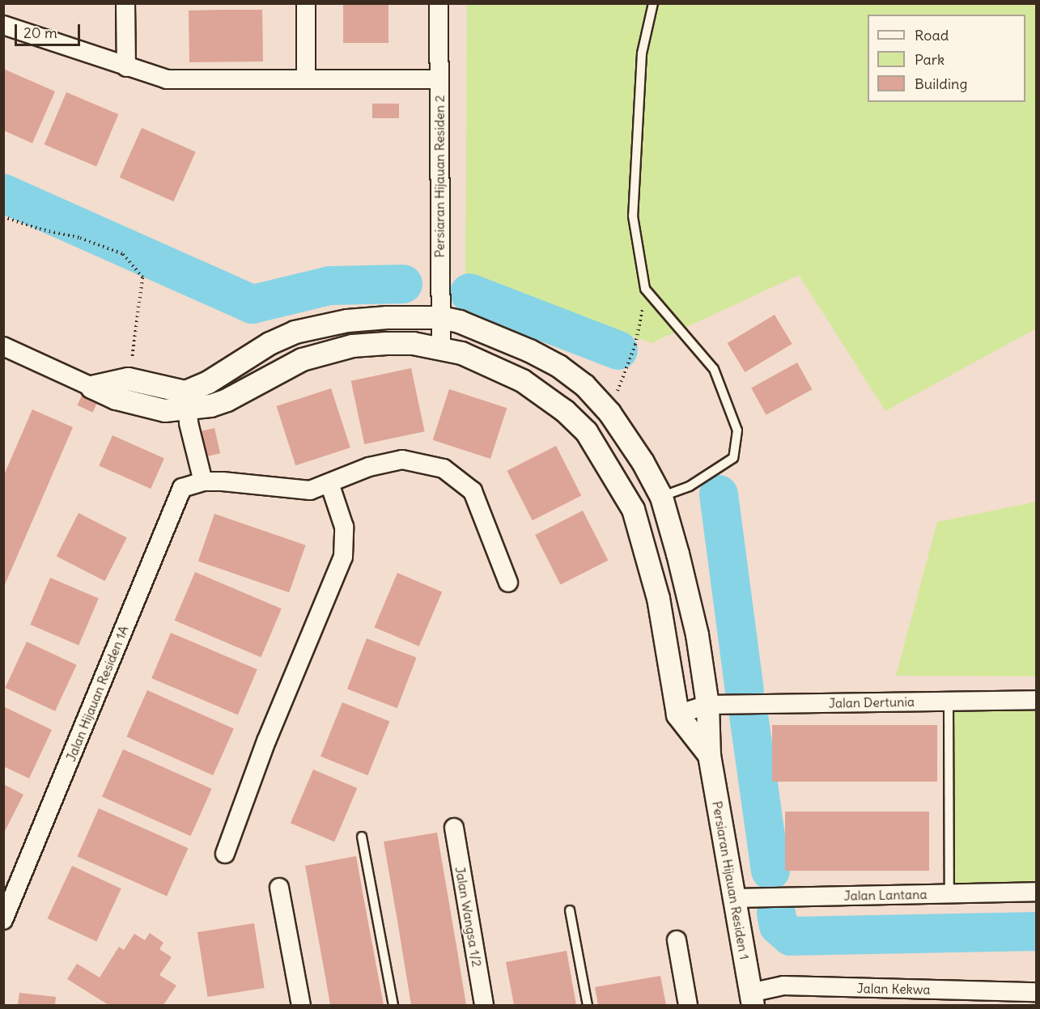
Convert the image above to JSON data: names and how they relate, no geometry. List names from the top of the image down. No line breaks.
{"streets":{"street":["Persiaran Hijauan Residen 2","Jalan Hijauan Residen 1A","Jalan Dertunia","Persiaran Hijauan Residen 1","Jalan Lantana","Jalan Wangsa 1/2","Jalan Kekwa"]},"crossings":[["Persiaran Hijauan Residen 2","Persiaran Hijauan Residen 1"],["Jalan Dertunia","Persiaran Hijauan Residen 1"],["Persiaran Hijauan Residen 1","Jalan Lantana"],["Persiaran Hijauan Residen 1","Jalan Kekwa"]],"legend":["Road","Park","Building"],"scale_bar":"20 m"}
